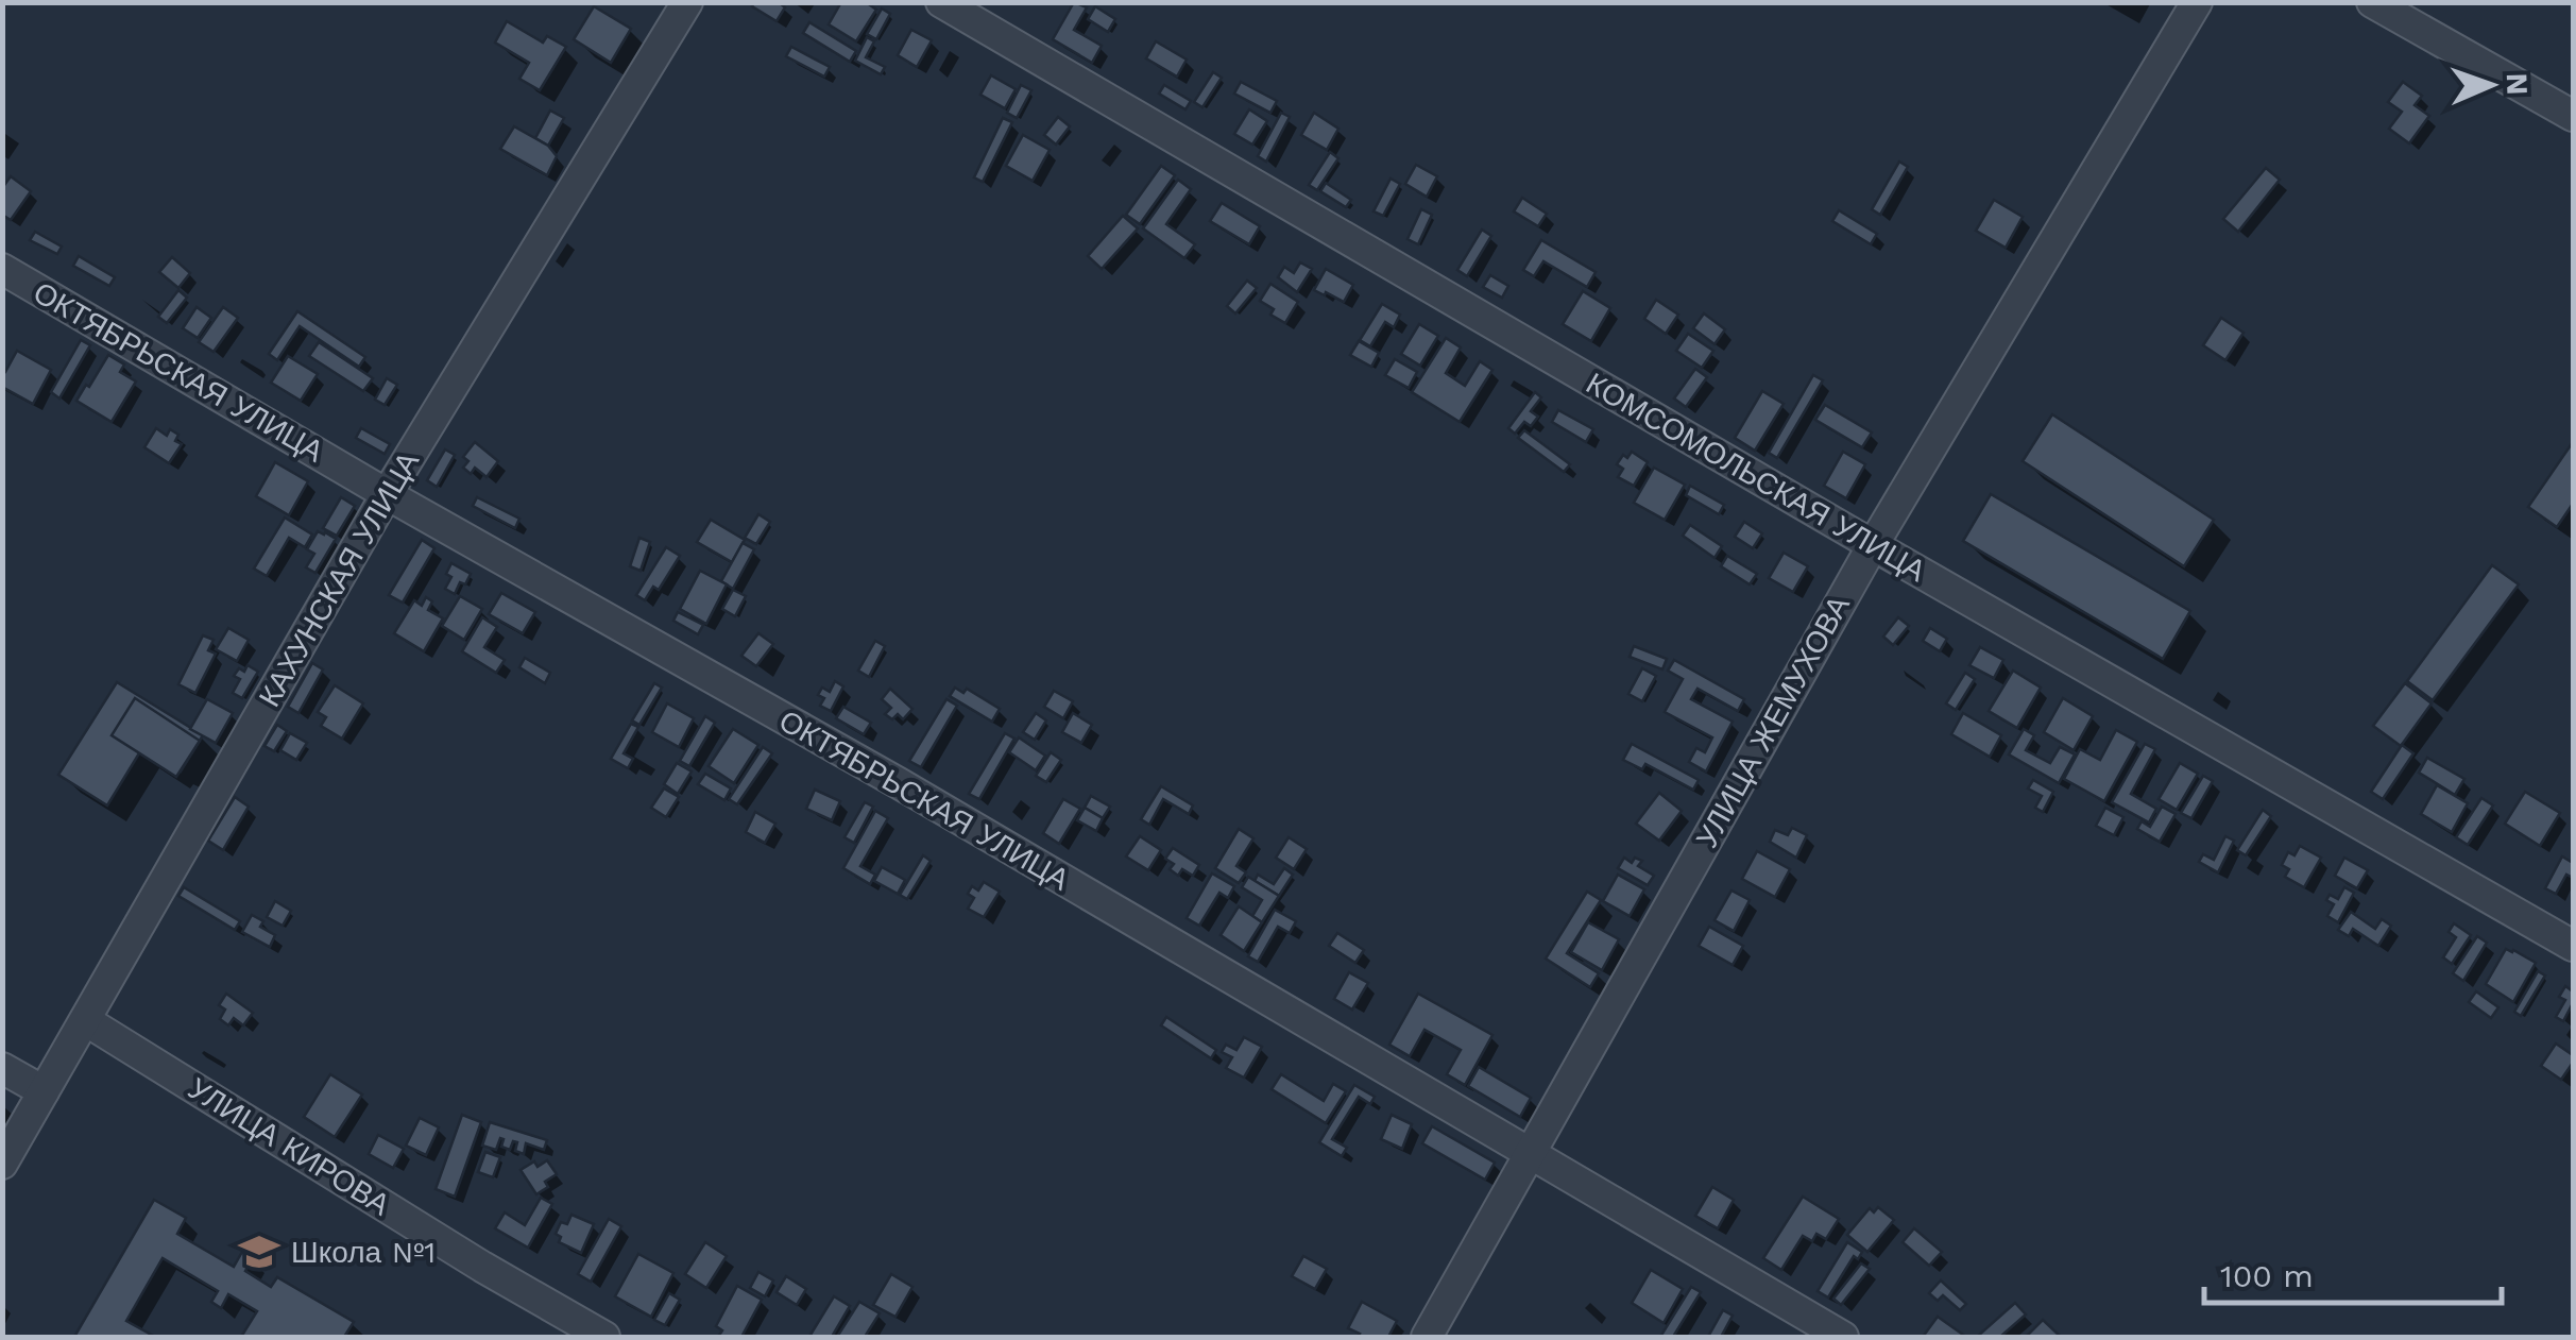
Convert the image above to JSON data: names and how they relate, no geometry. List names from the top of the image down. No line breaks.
{"streets":{"street":["ОКТЯБРЬСКАЯ УЛИЦА","КОМСОМОЛЬСКАЯ УЛИЦА","КАХУНСКАЯ УЛИЦА","УЛИЦА ЖЕМУХОВА","УЛИЦА КИРОВА"]},"crossings":[["ОКТЯБРЬСКАЯ УЛИЦА","КАХУНСКАЯ УЛИЦА"],["ОКТЯБРЬСКАЯ УЛИЦА","УЛИЦА ЖЕМУХОВА"],["КОМСОМОЛЬСКАЯ УЛИЦА","УЛИЦА ЖЕМУХОВА"],["КАХУНСКАЯ УЛИЦА","УЛИЦА КИРОВА"]],"places":{"school or university":["Школа №1"]},"scale_bar":"100 m","north":"right"}
